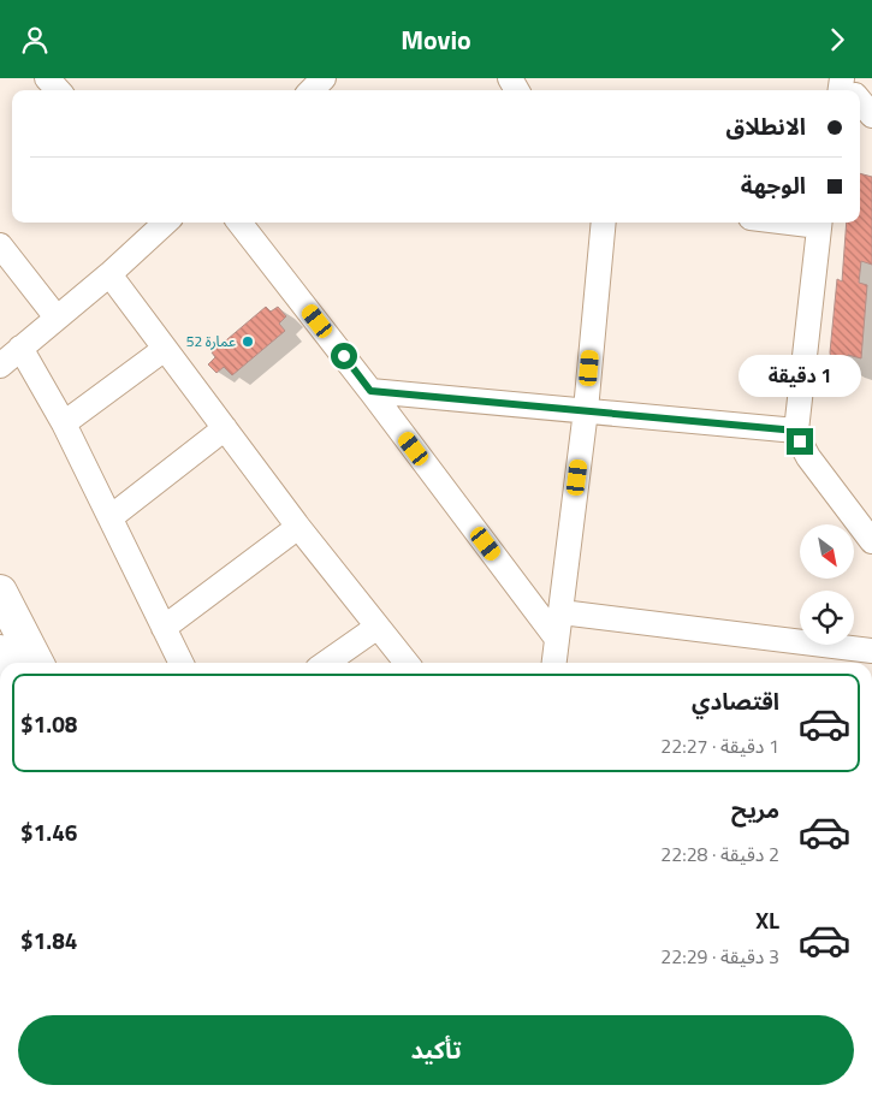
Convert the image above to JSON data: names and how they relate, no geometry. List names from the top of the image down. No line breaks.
{"places":["عمارة 52"],"north":"bottom right","page":{"header":"Movio","banner":["الانطلاق","الوجهة"],"bubble":"1 دقيقة","list":[{"name":"اقتصادي","note":"1 دقيقة · 22:27","value":"$1.08"},{"name":"مريح","note":"2 دقيقة · 22:28","value":"$1.46"},{"name":"XL","note":"3 دقيقة · 22:29","value":"$1.84"}],"buttons":"تأكيد"}}
